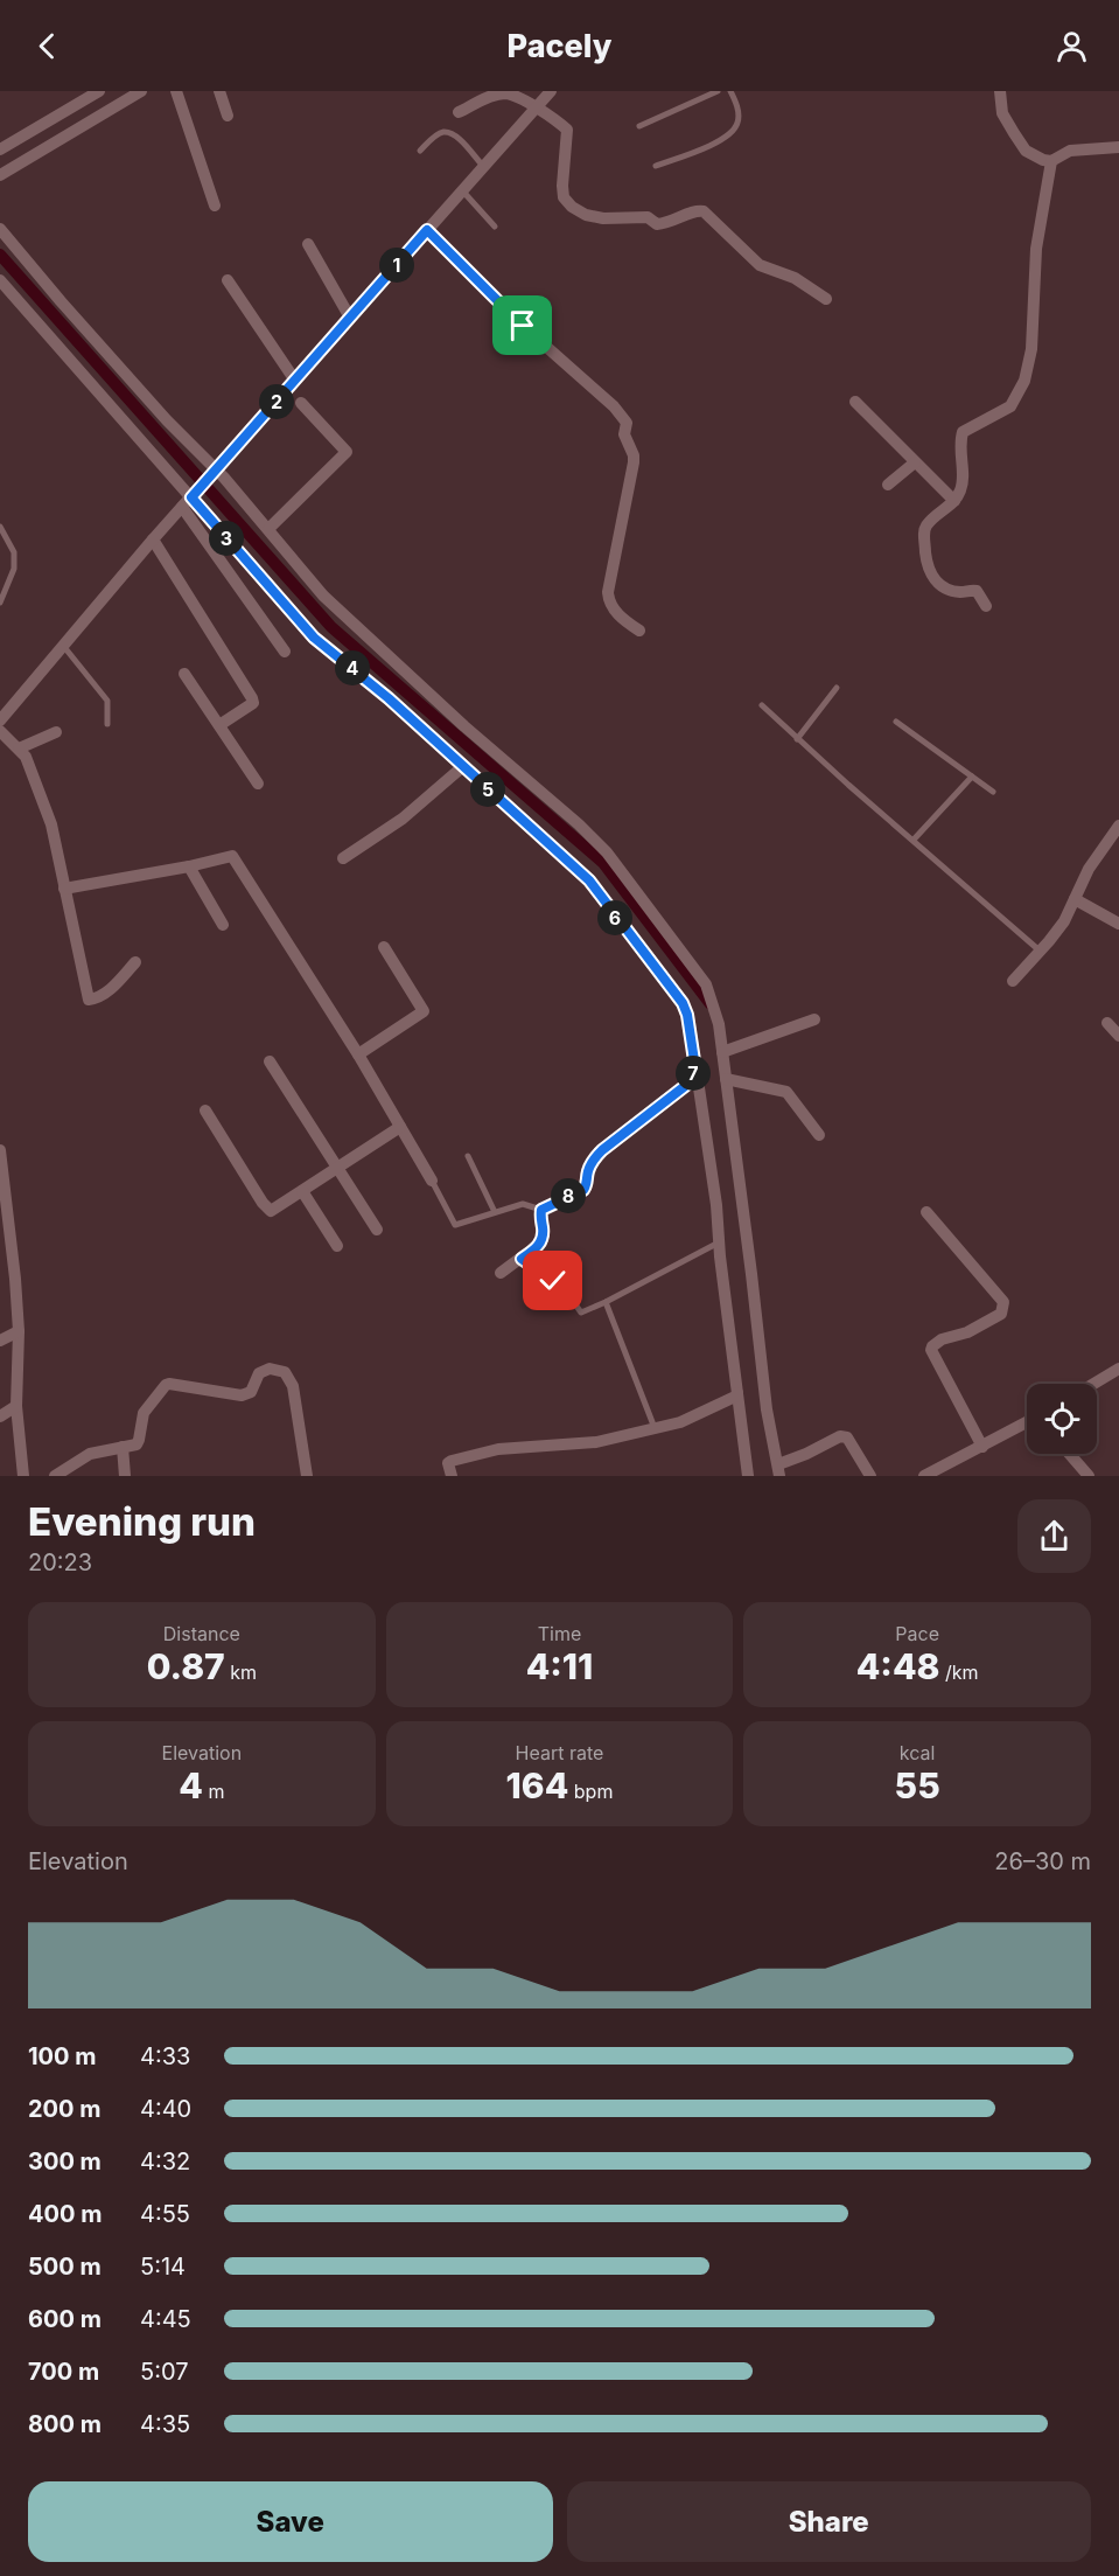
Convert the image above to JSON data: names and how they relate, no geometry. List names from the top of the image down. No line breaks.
{"page":{"header":"Pacely","pins":["1","2","3","4","5","6","7","8"],"heading":["Evening run","20:23"],"stats":[["Distance","0.87 km"],["Time","4:11"],["Pace","4:48 /km"],["Elevation","4 m"],["Heart rate","164 bpm"],["kcal","55"]],"chart":["Elevation","26–30 m"],"list":[{"name":"100 m","note":"4:33"},{"name":"200 m","note":"4:40"},{"name":"300 m","note":"4:32"},{"name":"400 m","note":"4:55"},{"name":"500 m","note":"5:14"},{"name":"600 m","note":"4:45"},{"name":"700 m","note":"5:07"},{"name":"800 m","note":"4:35"}],"buttons":["Save","Share"]}}
